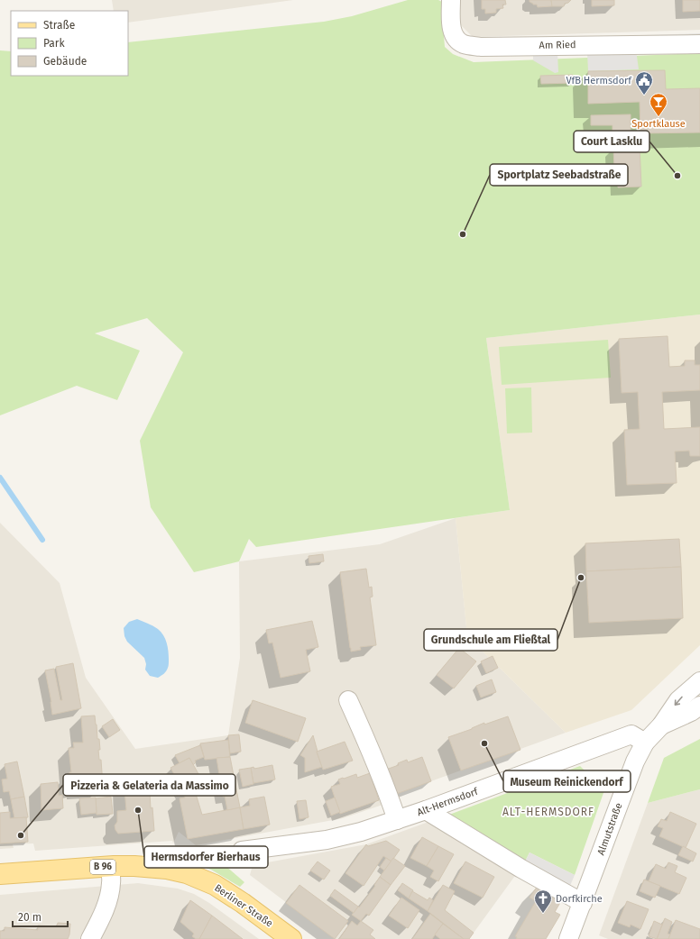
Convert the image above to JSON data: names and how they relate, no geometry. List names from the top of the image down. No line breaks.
{"streets":{"main road":["B 96","Berliner Straße"],"street":["Am Ried","Alt-Hermsdorf","Almutstraße"]},"crossings":[["Alt-Hermsdorf","Almutstraße"]],"districts":["ALT-HERMSDORF"],"places":{"public building":["VfB Hermsdorf"],"bar":["Sportklause"],"other":["Court Lasklu","Sportplatz Seebadstraße","Grundschule am Fließtal","Museum Reinickendorf","Hermsdorfer Bierhaus","Pizzeria & Gelateria da Massimo"],"church":["Dorfkirche"]},"legend":["Straße","Park","Gebäude"],"scale_bar":"20 m"}
